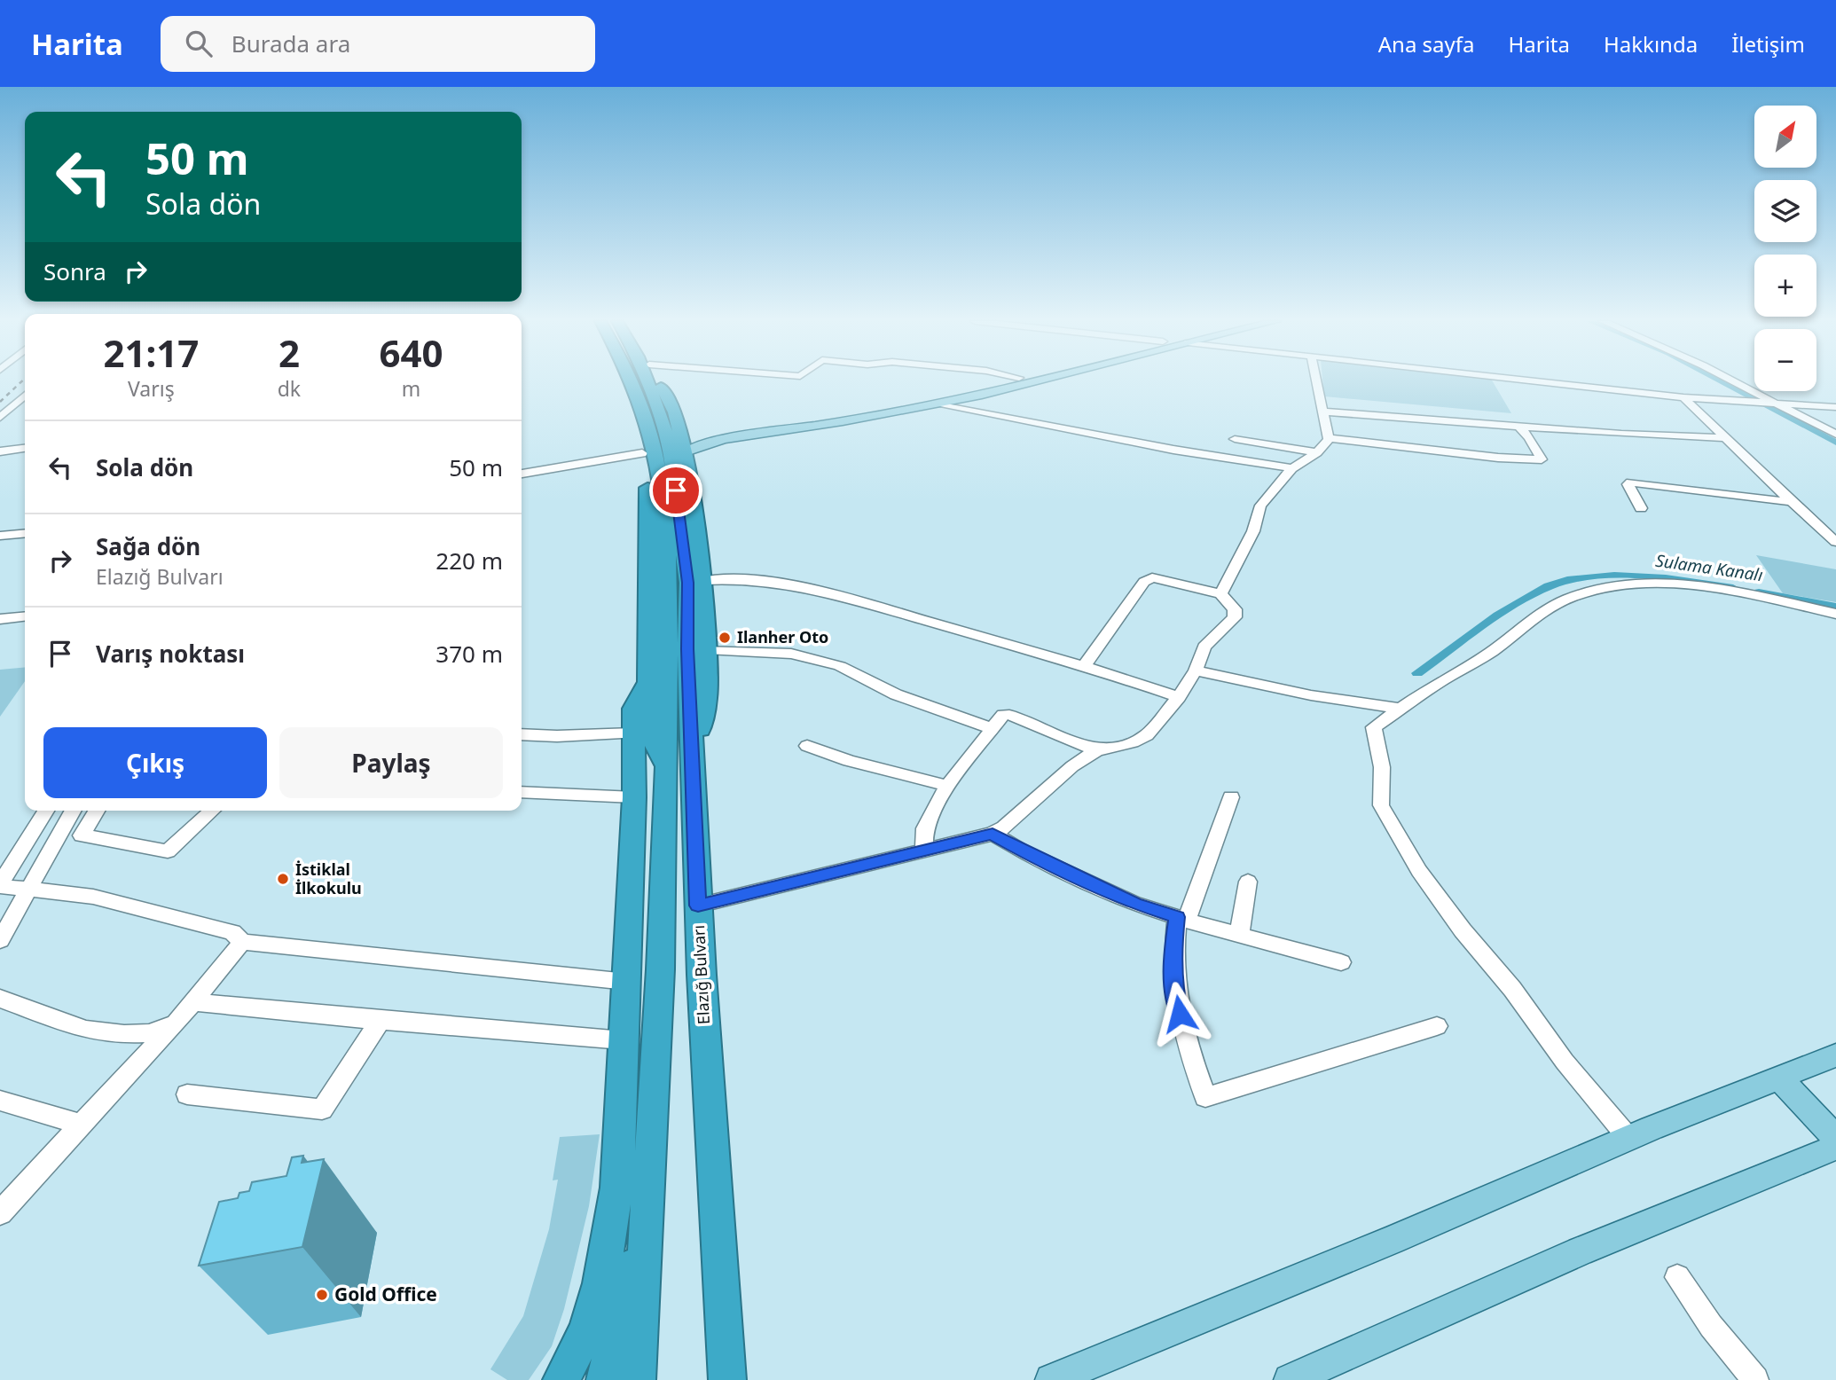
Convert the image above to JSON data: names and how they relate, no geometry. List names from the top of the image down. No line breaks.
{"streets":{"highway":["Elazığ Bulvarı"]},"water":["Sulama Kanalı"],"places":["Ilanher Oto","İstiklal İlkokulu","Gold Office"],"north":"top right","page":{"header":"Harita","search":"Burada ara","nav":["Ana sayfa","Harita","Hakkında","İletişim"],"map_buttons":["+","−"],"turn":["50 m","Sola dön"],"then":"Sonra","eta":["21:17","Varış","2","dk","640","m"],"list":[{"name":"Sola dön","value":"50 m"},{"name":"Sağa dön","note":"Elazığ Bulvarı","value":"220 m"},{"name":"Varış noktası","value":"370 m"}],"buttons":["Çıkış","Paylaş"]}}
